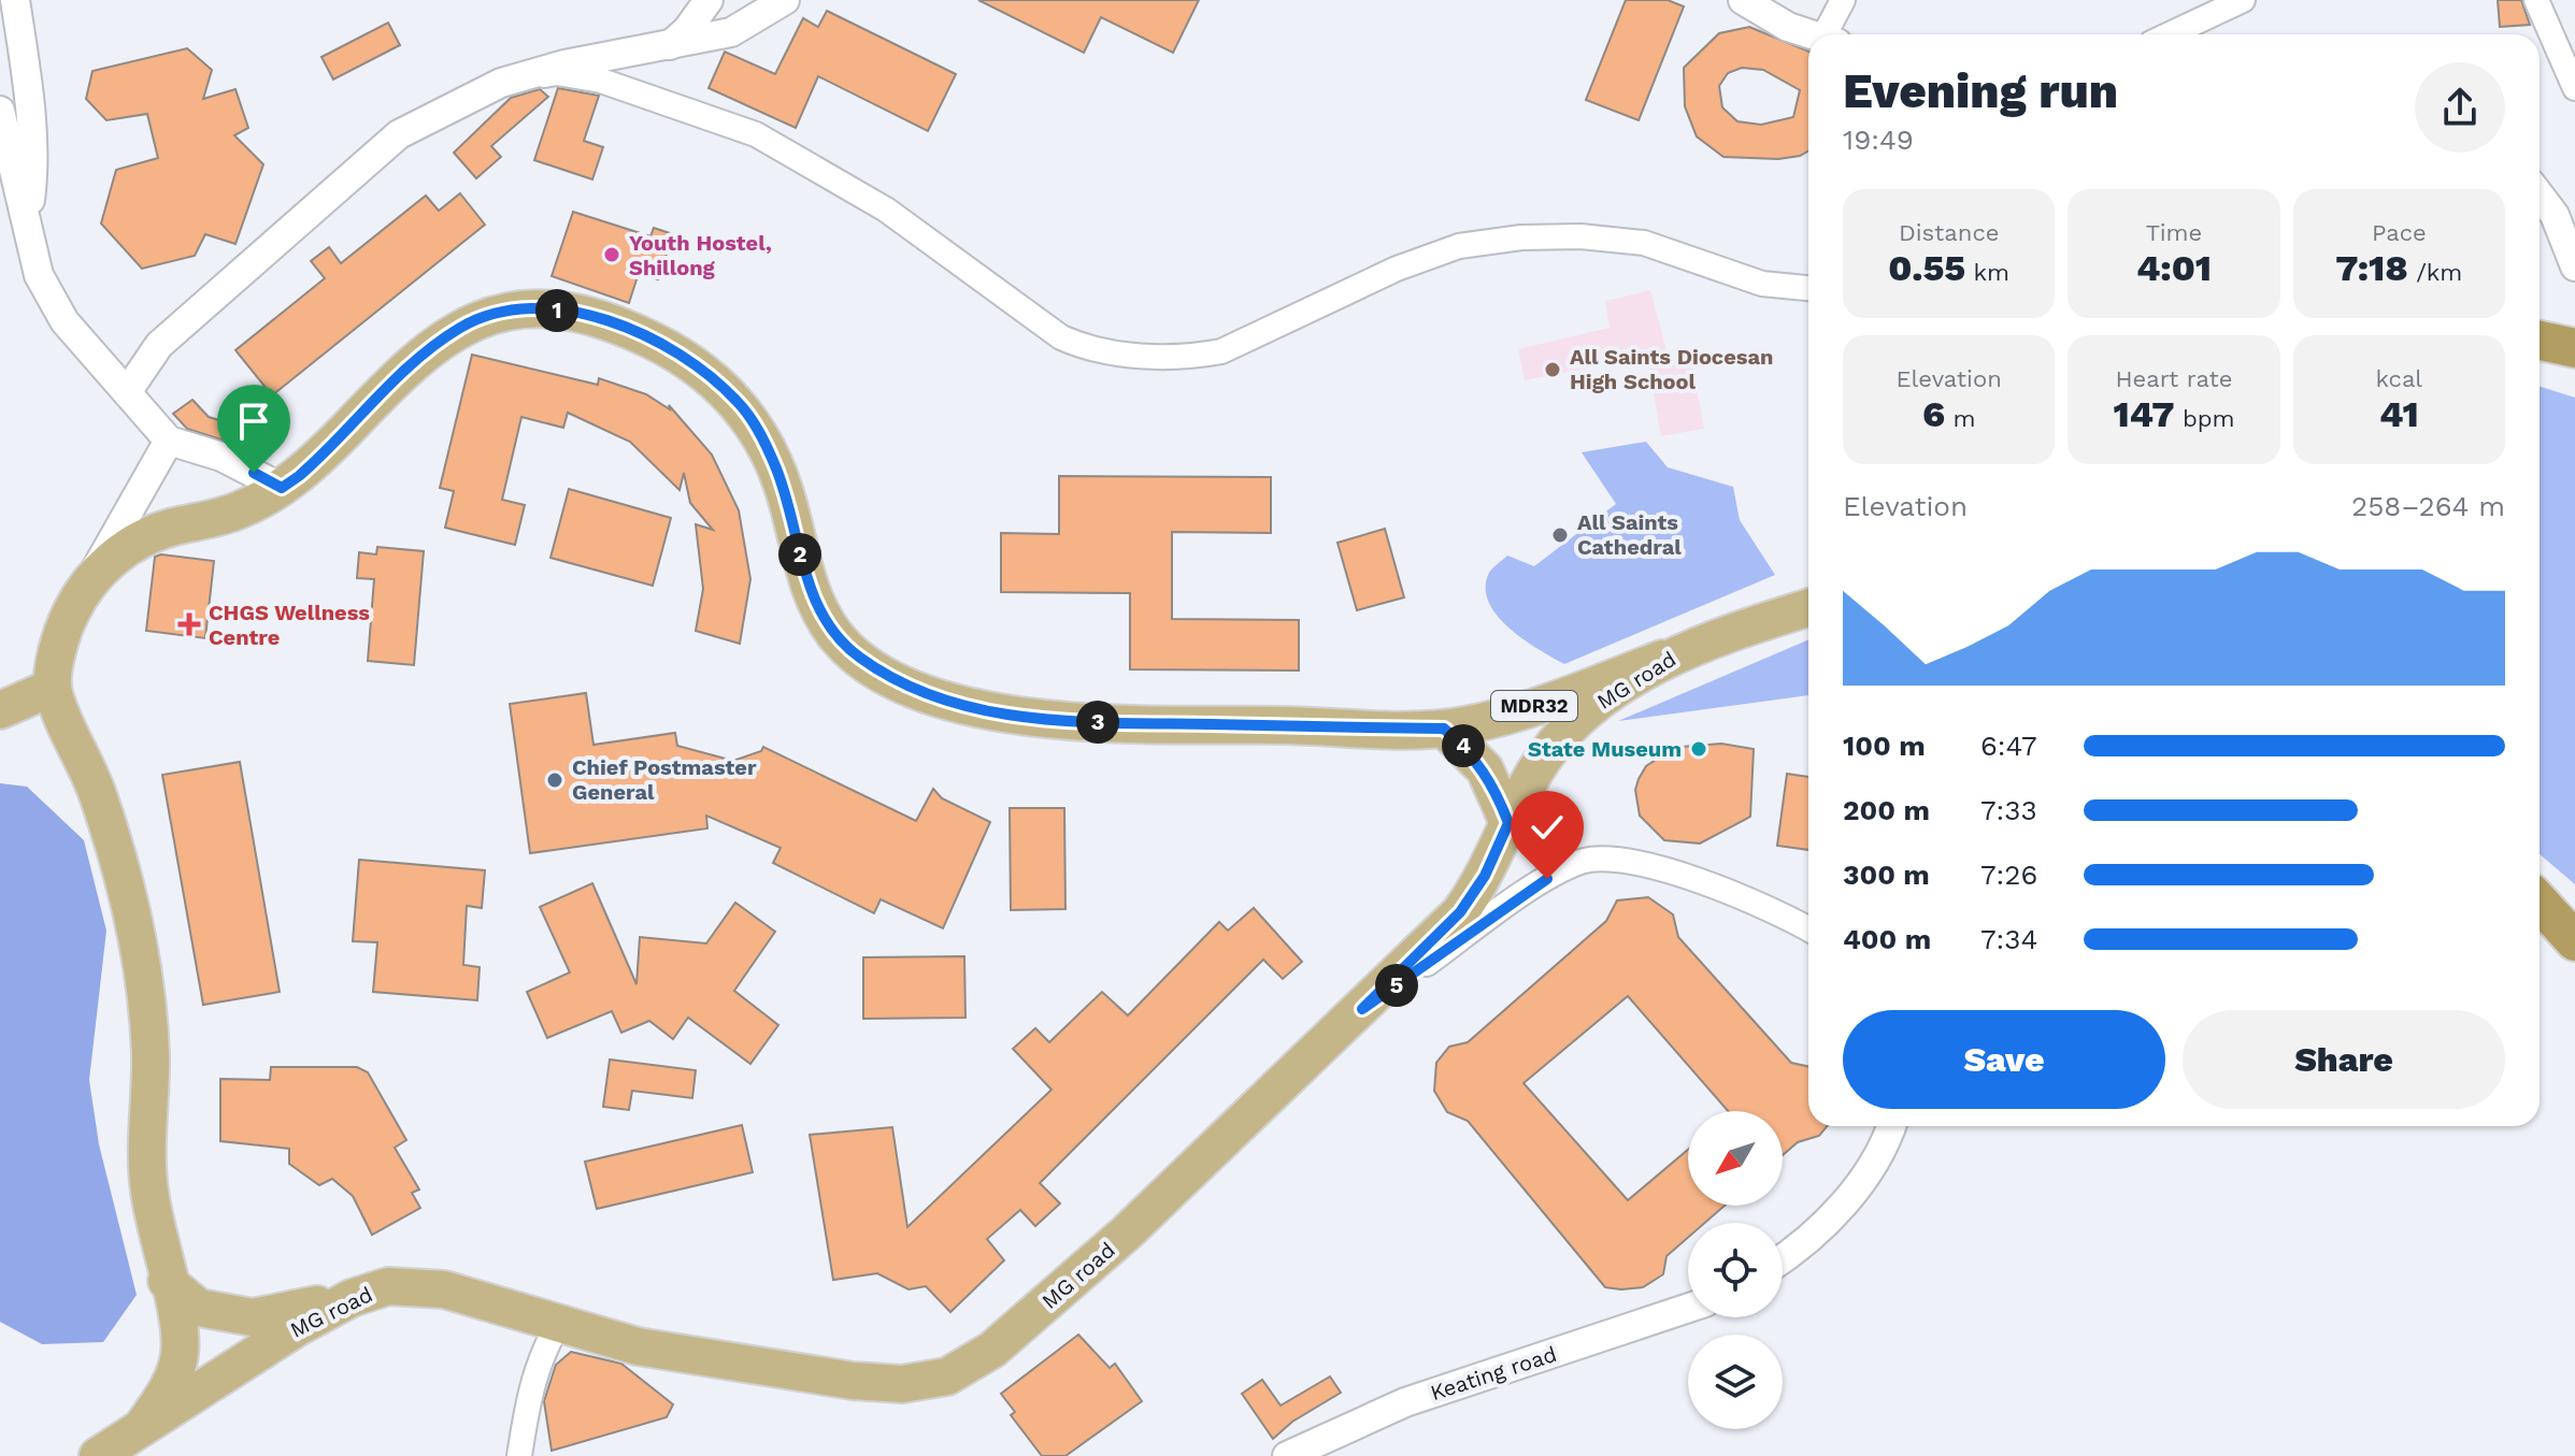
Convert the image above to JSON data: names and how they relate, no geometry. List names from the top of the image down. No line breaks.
{"streets":{"main road":["MG road","MDR32"],"street":["Keating road"]},"crossings":[["MG road","MDR32"]],"places":{"other":["Youth Hostel, Shillong","All Saints Diocesan High School","All Saints Cathedral","State Museum","Chief Postmaster General"],"health":["CHGS Wellness Centre"]},"north":"bottom left","page":{"heading":["Evening run","19:49"],"stats":[["Distance","0.55 km"],["Time","4:01"],["Pace","7:18 /km"],["Elevation","6 m"],["Heart rate","147 bpm"],["kcal","41"]],"pins":["1","2","3","4","5"],"chart":["Elevation","258–264 m"],"list":[{"name":"100 m","note":"6:47"},{"name":"200 m","note":"7:33"},{"name":"300 m","note":"7:26"},{"name":"400 m","note":"7:34"}],"buttons":["Save","Share"]}}
